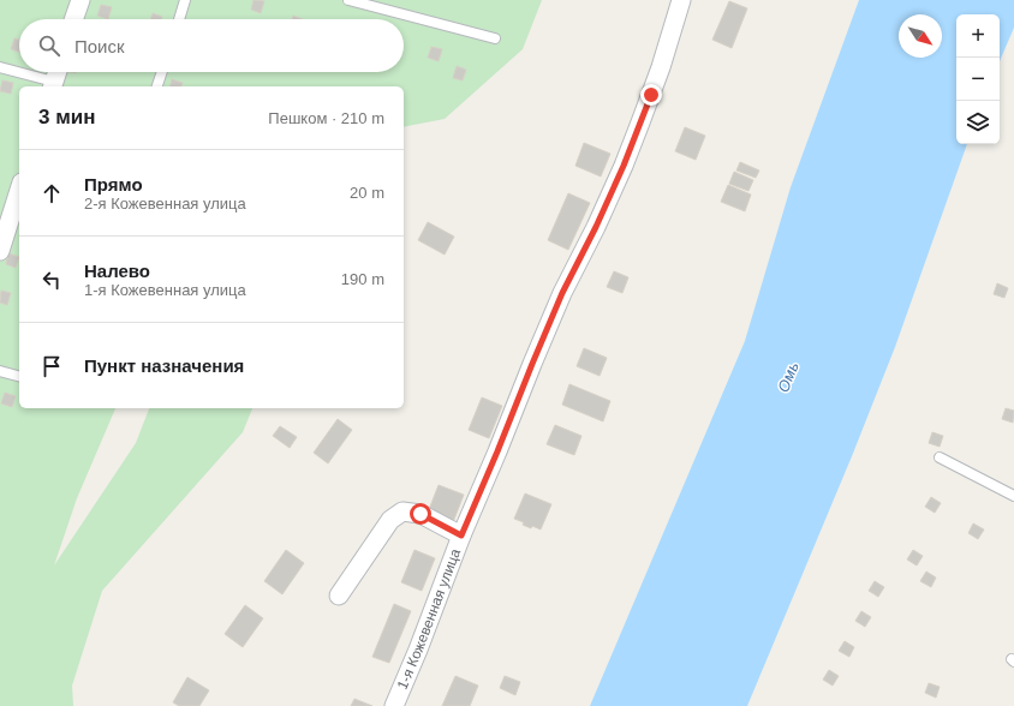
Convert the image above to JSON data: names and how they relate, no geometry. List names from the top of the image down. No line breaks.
{"streets":{"street":["1-я Кожевенная улица"]},"water":["Омь"],"north":"bottom right","page":{"map_buttons":["+","−"],"search":"Поиск","heading":["3 мин","Пешком · 210 m"],"list":[["Прямо","2-я Кожевенная улица","20 m"],["Налево","1-я Кожевенная улица","190 m"],"Пункт назначения"]}}
